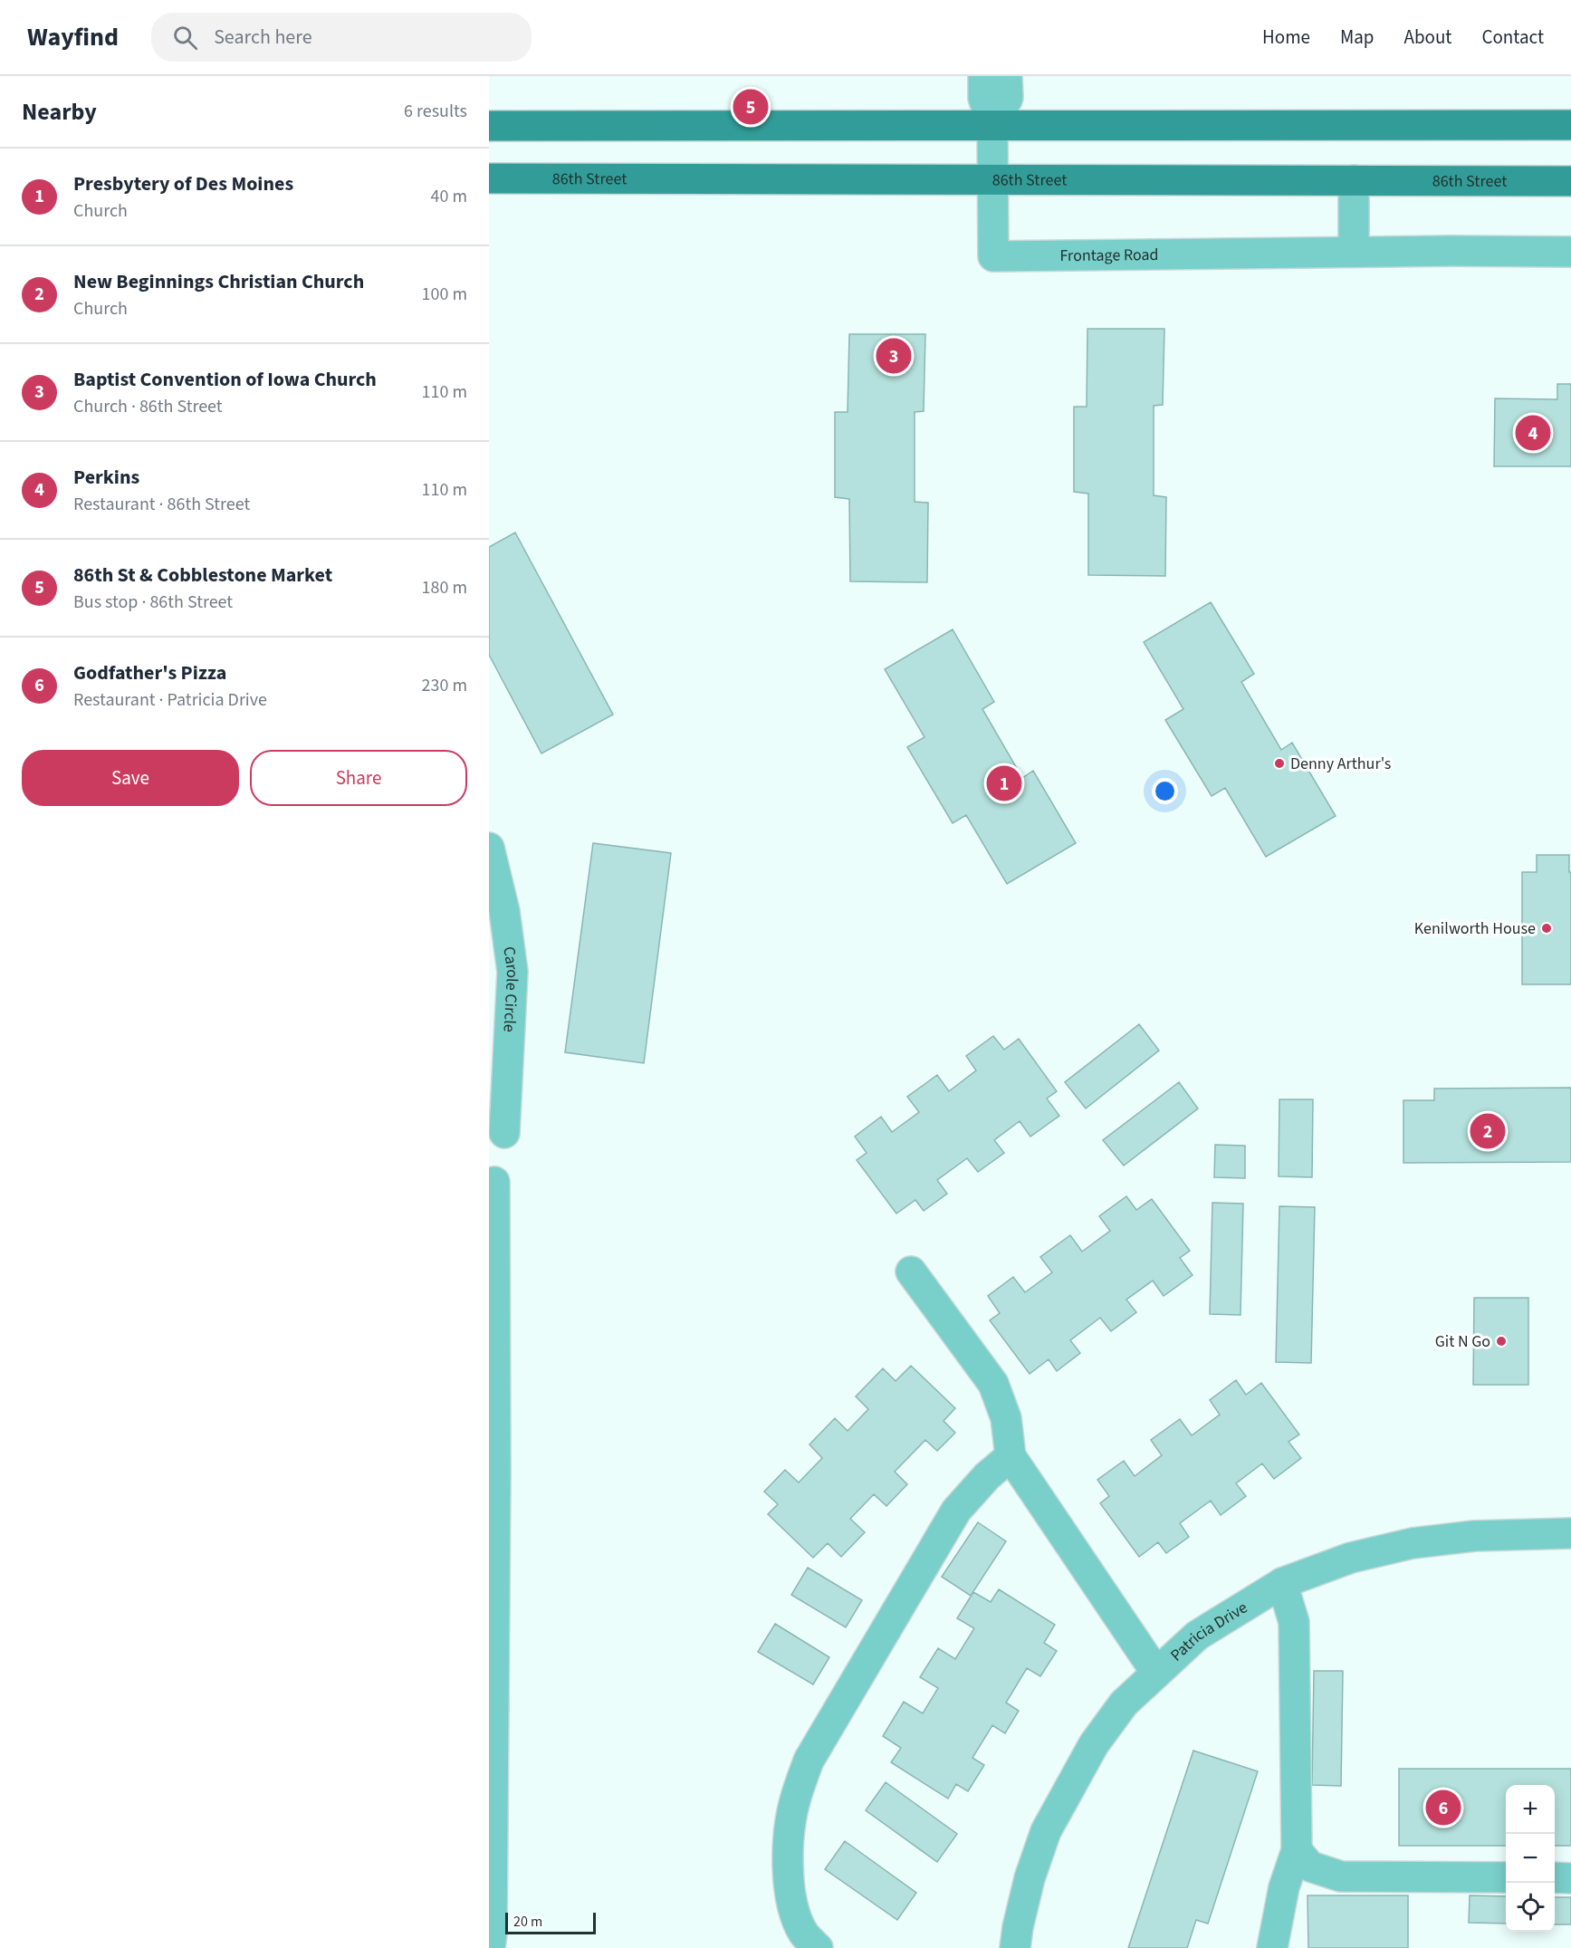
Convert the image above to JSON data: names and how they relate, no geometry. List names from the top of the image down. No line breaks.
{"streets":{"main road":["86th Street"],"street":["Frontage Road","Carole Circle","Patricia Drive"]},"crossings":[["86th Street","Frontage Road"]],"places":["Denny Arthur's","Kenilworth House","Git N Go"],"scale_bar":"20 m","page":{"header":"Wayfind","search":"Search here","nav":["Home","Map","About","Contact"],"heading":["Nearby","6 results"],"pins":["5","3","4","1","2","6"],"list":[{"mark":"1","name":"Presbytery of Des Moines","note":"Church","value":"40 m"},{"mark":"2","name":"New Beginnings Christian Church","note":"Church","value":"100 m"},{"mark":"3","name":"Baptist Convention of Iowa Church","note":"Church · 86th Street","value":"110 m"},{"mark":"4","name":"Perkins","note":"Restaurant · 86th Street","value":"110 m"},{"mark":"5","name":"86th St & Cobblestone Market","note":"Bus stop · 86th Street","value":"180 m"},{"mark":"6","name":"Godfather's Pizza","note":"Restaurant · Patricia Drive","value":"230 m"}],"buttons":["Save","Share"],"map_buttons":["+","−"],"scale":"20 m"}}
